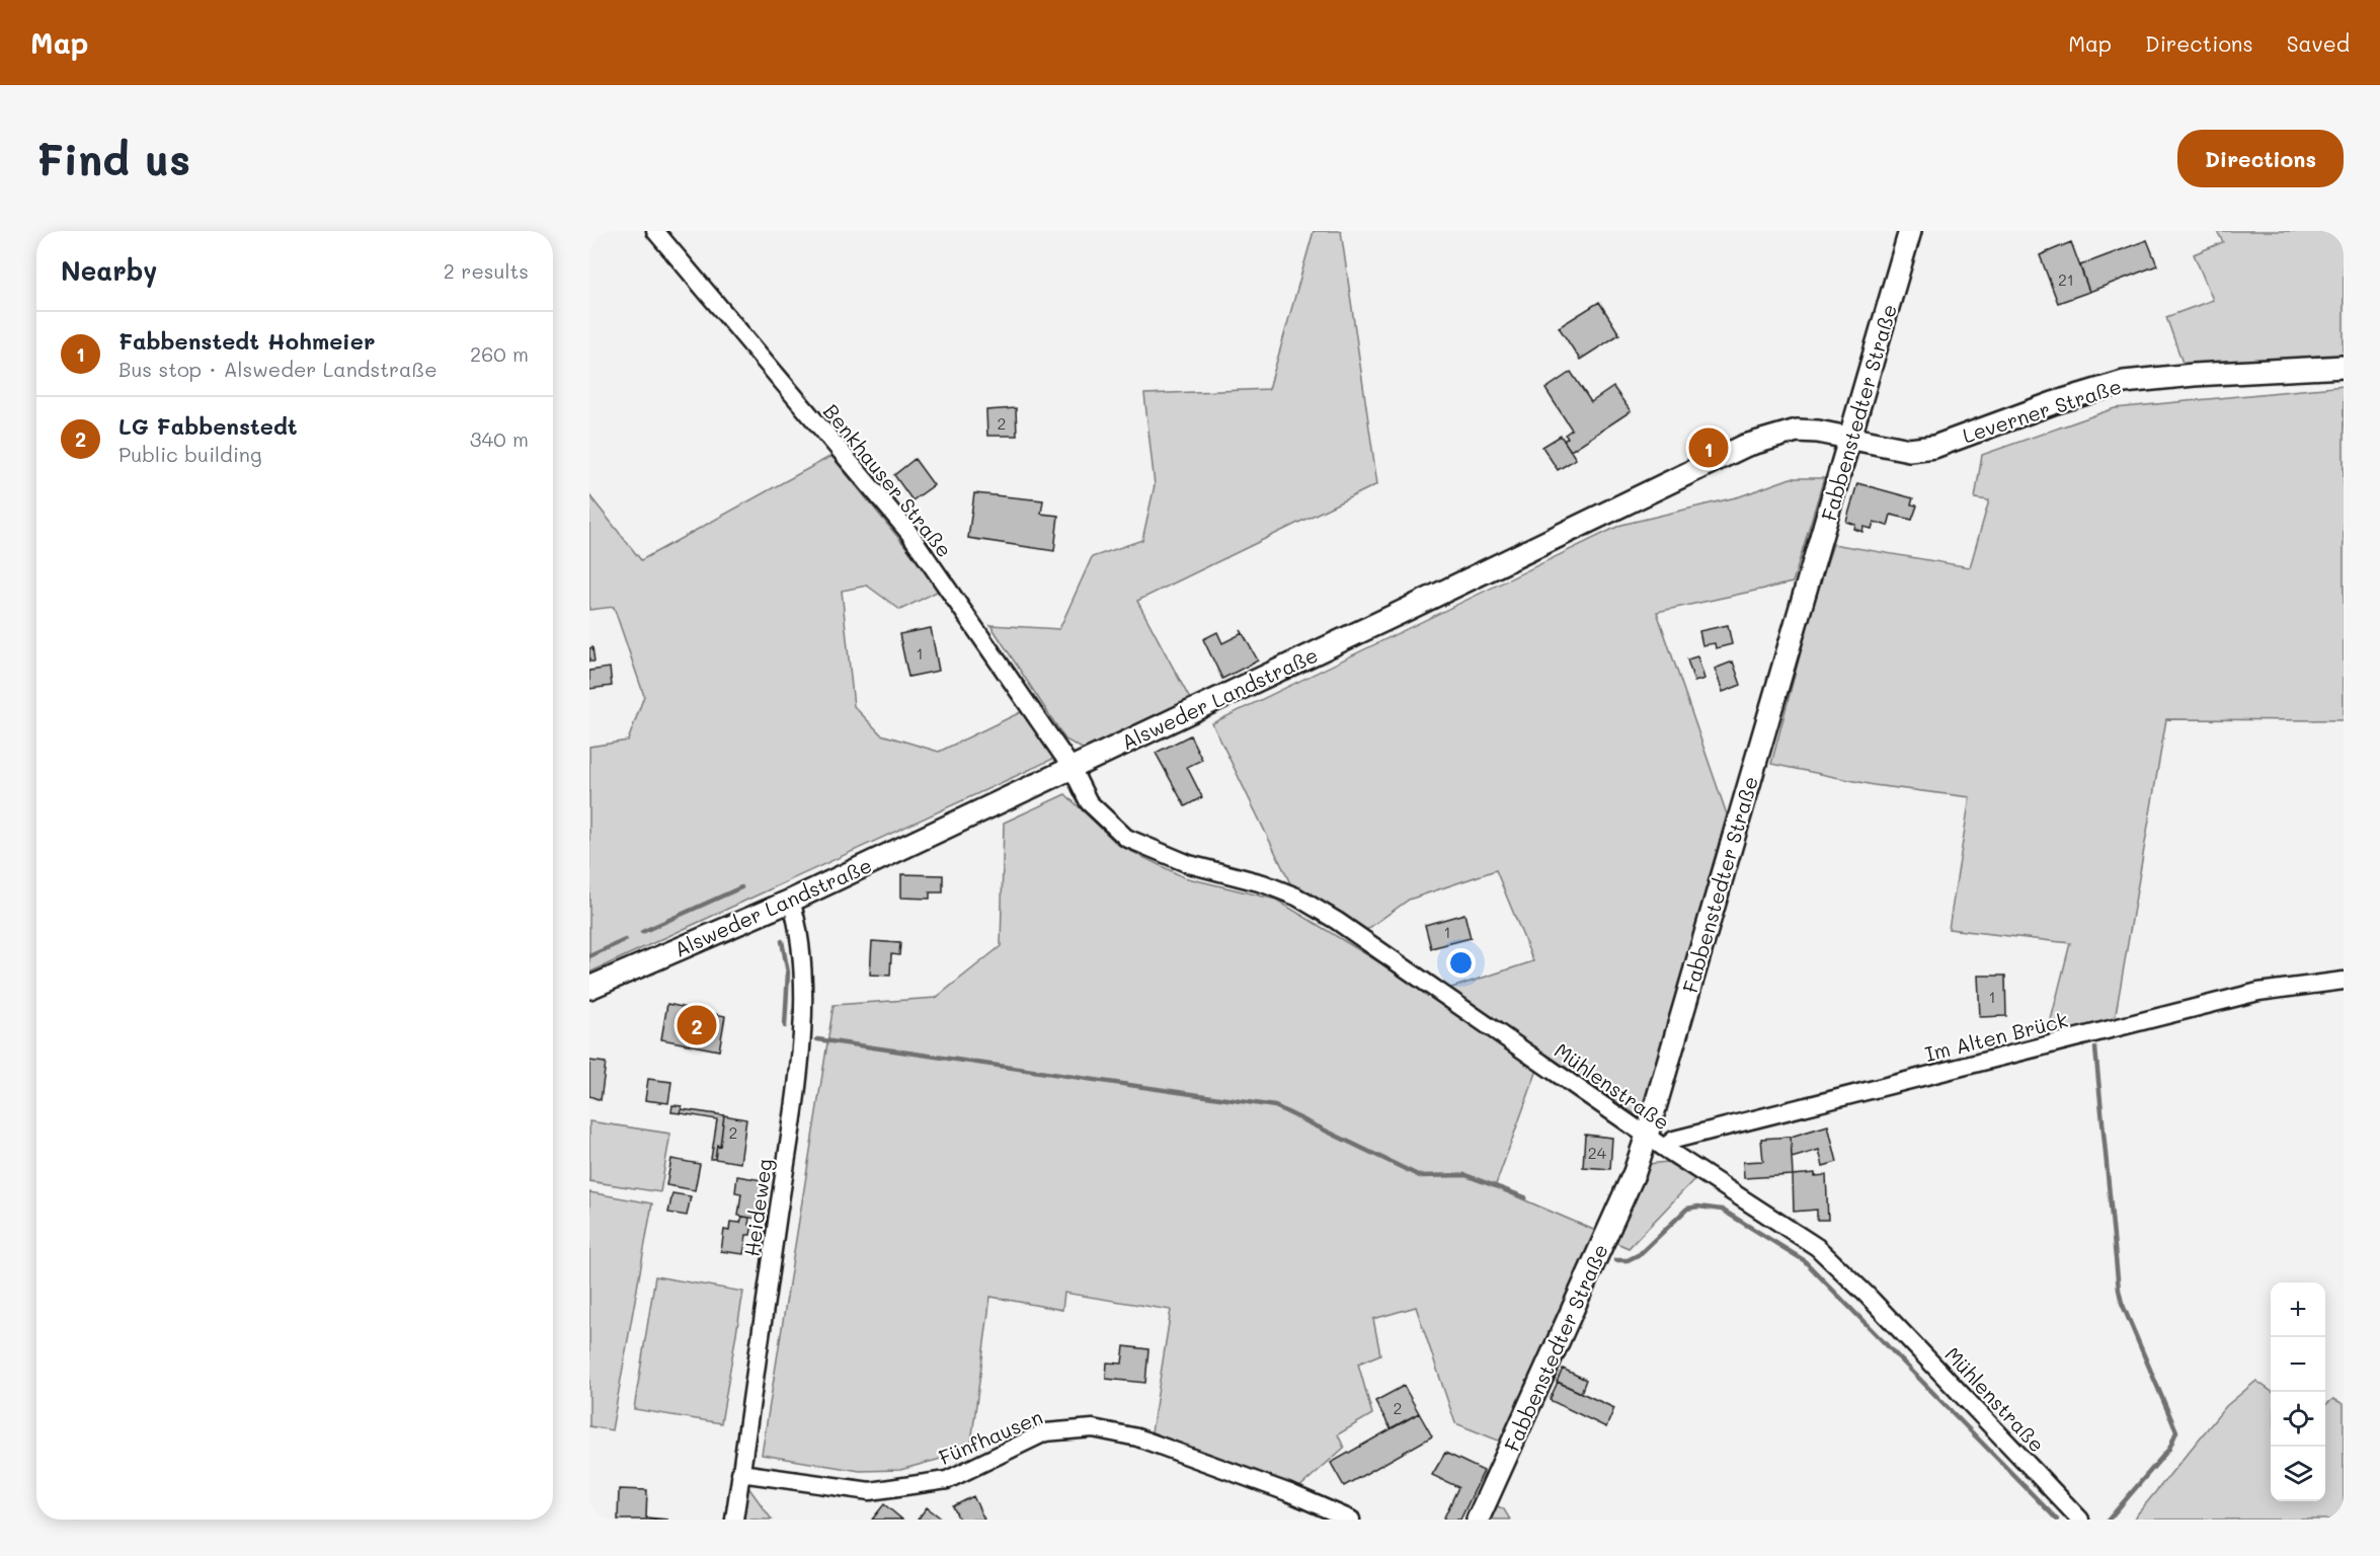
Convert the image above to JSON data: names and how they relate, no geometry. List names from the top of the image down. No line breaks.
{"streets":{"street":["Leverner Straße","Fabbenstedter Straße","Benkhauser Straße","Alsweder Landstraße","Im Alten Brück","Mühlenstraße","Heideweg","Fünfhausen"]},"crossings":[["Leverner Straße","Fabbenstedter Straße"],["Leverner Straße","Alsweder Landstraße"],["Fabbenstedter Straße","Alsweder Landstraße"],["Fabbenstedter Straße","Mühlenstraße"],["Benkhauser Straße","Alsweder Landstraße"],["Benkhauser Straße","Mühlenstraße"],["Alsweder Landstraße","Mühlenstraße"],["Alsweder Landstraße","Heideweg"],["Im Alten Brück","Mühlenstraße"],["Heideweg","Fünfhausen"]],"house_numbers":["21","2","1","1","1","2","24","2"],"page":{"header":"Map","nav":["Map","Directions","Saved"],"buttons":"Directions","title":"Find us","heading":["Nearby","2 results"],"list":[{"mark":"1","name":"Fabbenstedt Hohmeier","note":"Bus stop · Alsweder Landstraße","value":"260 m"},{"mark":"2","name":"LG Fabbenstedt","note":"Public building","value":"340 m"}],"pins":["1","2"],"map_buttons":["+","−"]}}
